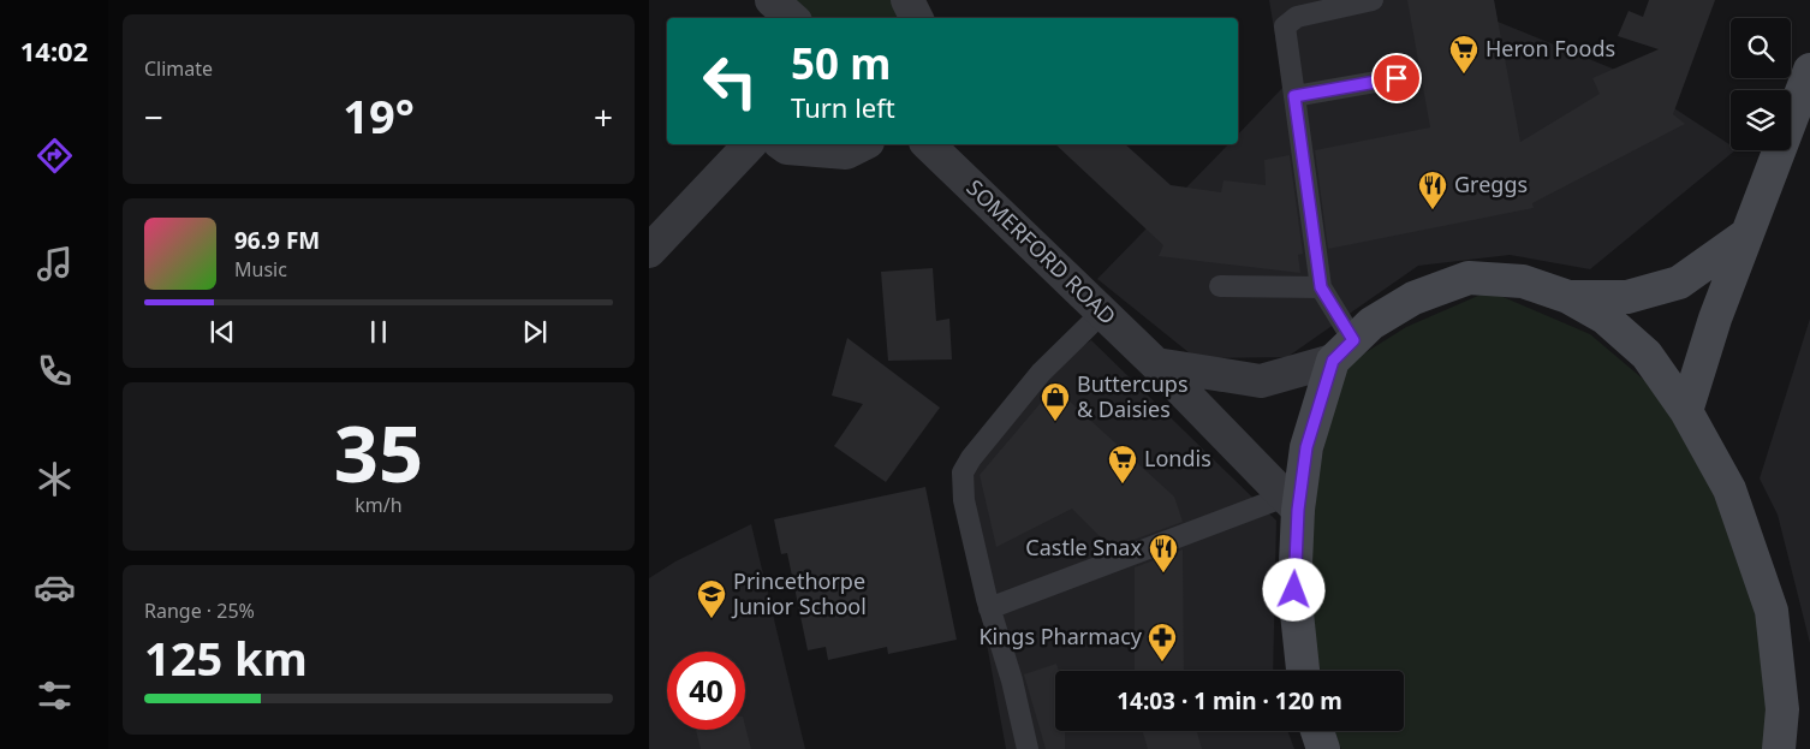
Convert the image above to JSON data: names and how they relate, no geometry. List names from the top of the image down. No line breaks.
{"streets":{"street":["SOMERFORD ROAD"]},"places":{"supermarket":["Heron Foods","Londis"],"restaurant":["Greggs","Castle Snax"],"shop":["Buttercups & Daisies"],"school or university":["Princethorpe Junior School"],"pharmacy":["Kings Pharmacy"]},"page":{"tabs":"14:02","tile":["Climate",["35","km/h"],["Range · 25%","125 km"]],"turn":["50 m","Turn left"],"heat":["−","19°","+"],"song":["96.9 FM","Music"],"limit":"40","trip":"14:03 · 1 min · 120 m"}}
